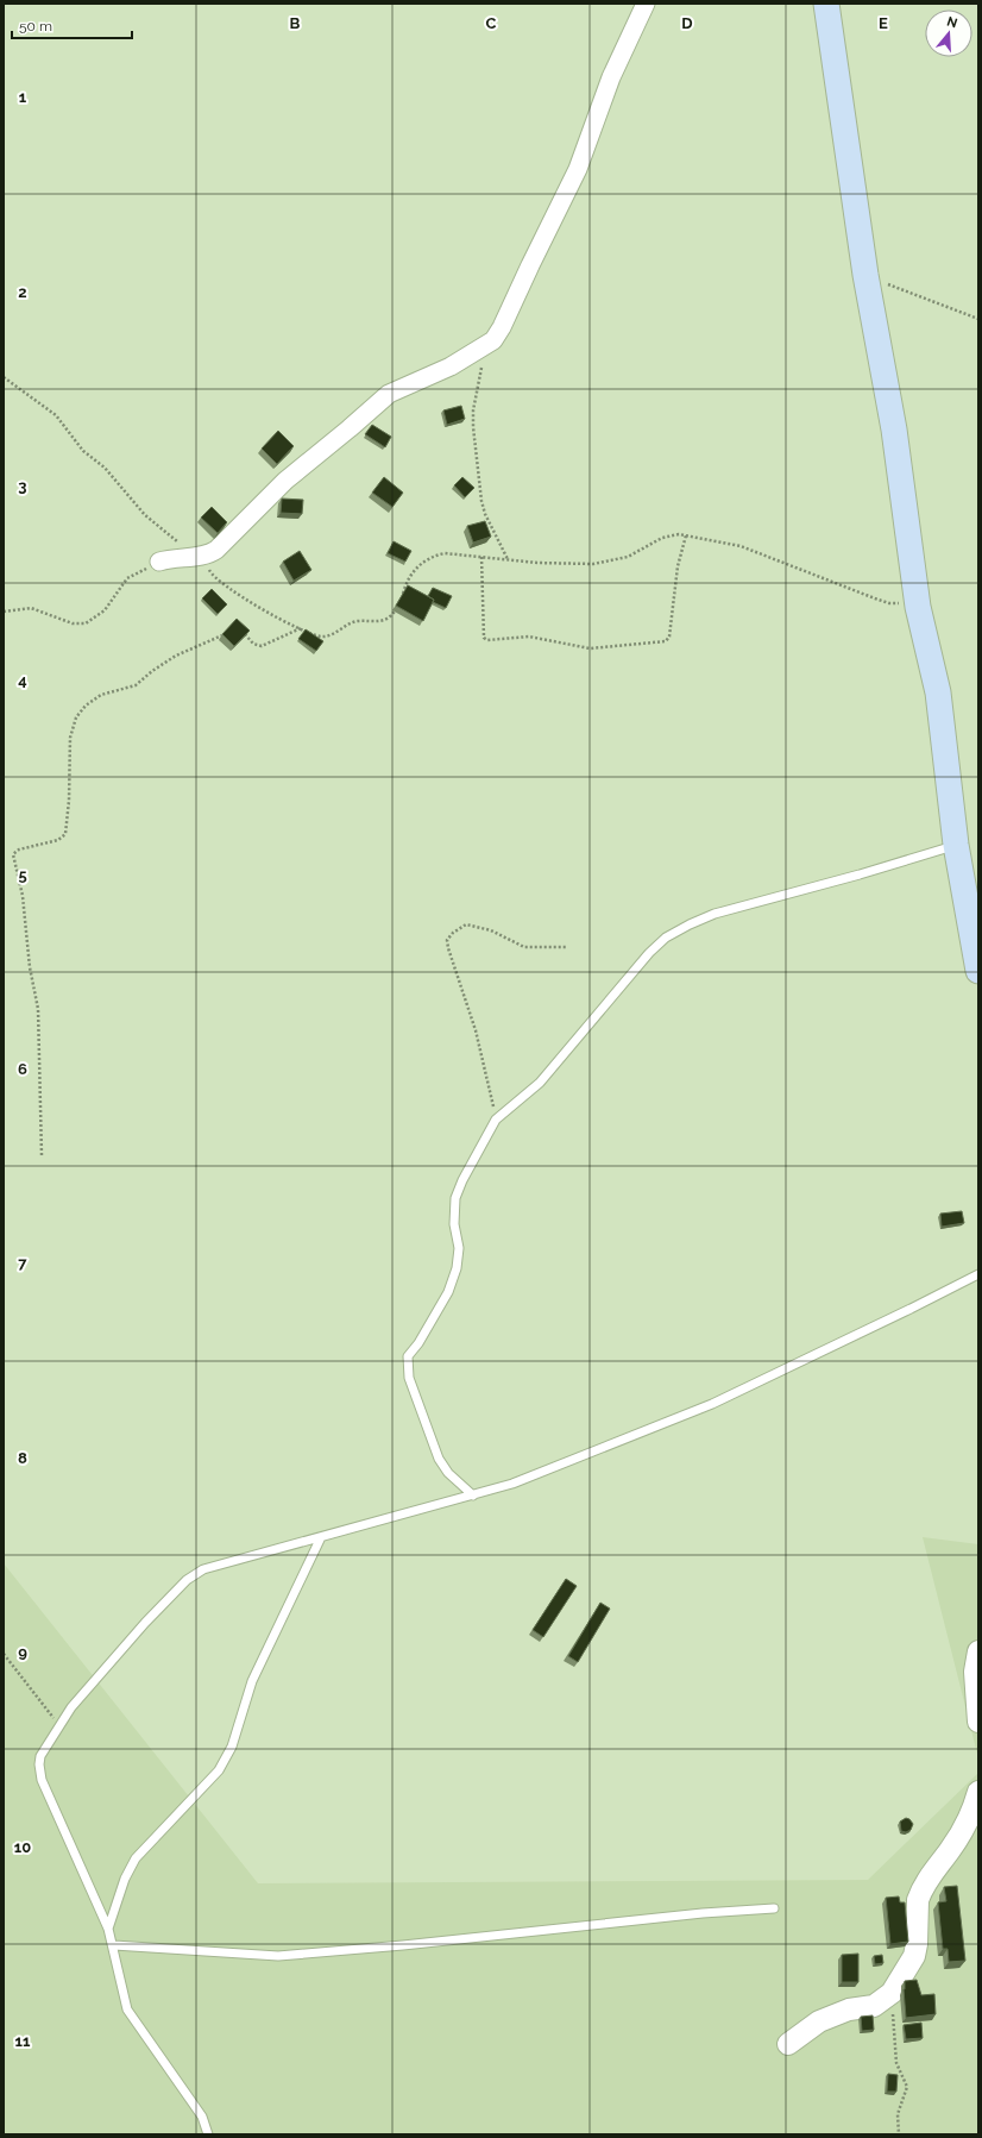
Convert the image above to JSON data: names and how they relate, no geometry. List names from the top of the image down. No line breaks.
{"scale_bar":"50 m","north":"top","grid":{"columns":["B","C","D","E"],"rows":["1","2","3","4","5","6","7","8","9","10","11"]}}
